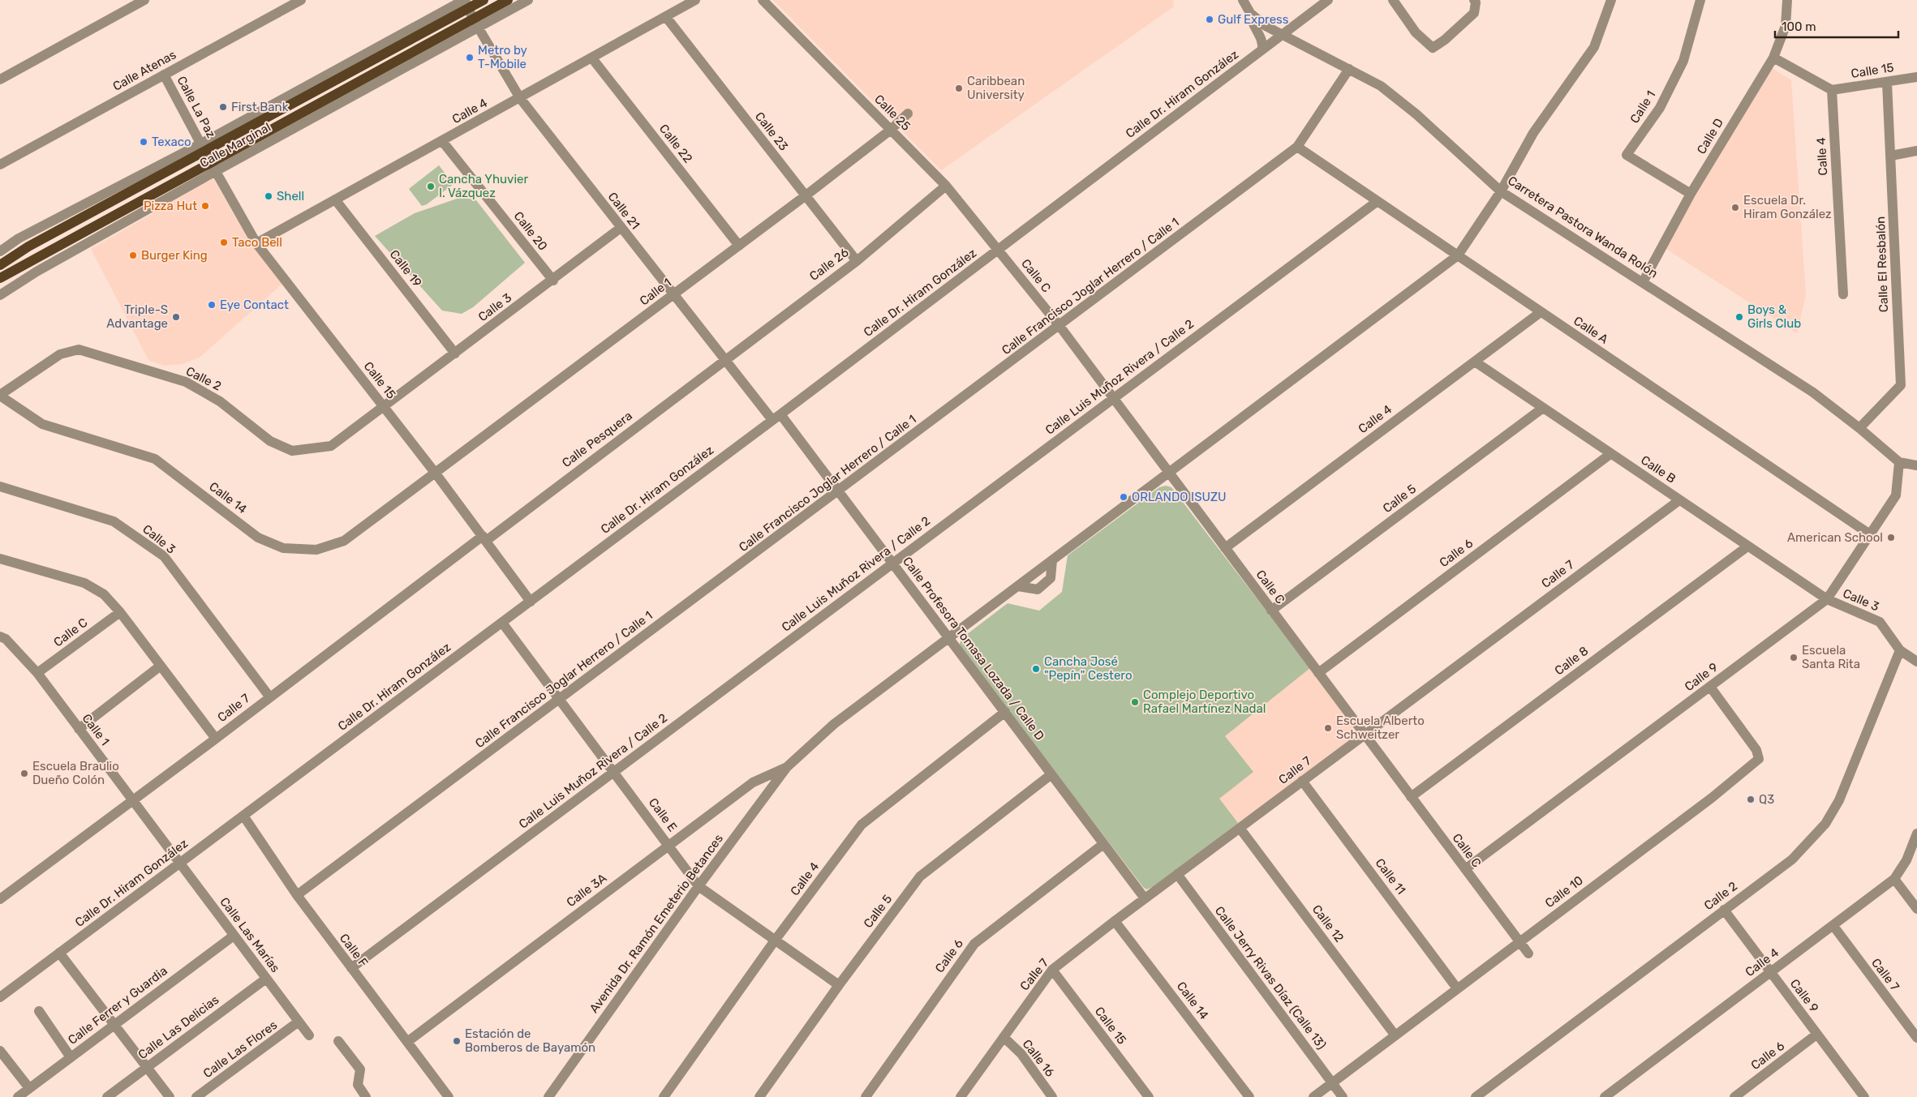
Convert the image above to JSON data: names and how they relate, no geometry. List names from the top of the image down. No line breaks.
{"streets":{"street":["Calle Atenas","Calle 15","Calle Dr. Hiram González","Calle La Paz","Calle 1","Calle 4","Calle 25","Calle 23","Calle D","Calle 22","Calle Marginal","Calle 21","Carretera Pastora Wanda Rolón","Calle 20","Calle 26","Calle El Resbalón","Calle 19","Calle C","Calle Francisco Joglar Herrero / Calle 1","Calle 3","Calle A","Calle Luis Muñoz Rivera / Calle 2","Calle 2","Calle Pesquera","Calle B","Calle 14","Calle 5","Calle 6","Calle 7","Calle Profesora Tomasa Lozada / Calle D","Calle 8","Calle 9","Calle E","Calle 11","Calle 3A","Calle 10","Avenida Dr. Ramón Emeterio Betances","Calle 12","Calle Las Marías","Calle F","Calle Jerry Rivas Díaz (Calle 13)","Calle Ferrer y Guardia","Calle Las Delicias","Calle Las Flores","Calle 16"]},"crossings":[["Calle Atenas","Calle La Paz"],["Calle 15","Calle Dr. Hiram González"],["Calle 15","Calle La Paz"],["Calle 15","Calle 1"],["Calle 15","Calle 4"],["Calle 15","Calle Marginal"],["Calle 15","Calle El Resbalón"],["Calle 15","Calle 3"],["Calle 15","Calle 2"],["Calle 15","Calle Pesquera"],["Calle 15","Calle 14"],["Calle 15","Calle 7"],["Calle Dr. Hiram González","Calle 1"],["Calle Dr. Hiram González","Calle 25"],["Calle Dr. Hiram González","Calle 21"],["Calle Dr. Hiram González","Carretera Pastora Wanda Rolón"],["Calle Dr. Hiram González","Calle C"],["Calle Dr. Hiram González","Calle Profesora Tomasa Lozada / Calle D"],["Calle Dr. Hiram González","Calle E"],["Calle Dr. Hiram González","Calle Las Marías"],["Calle Dr. Hiram González","Calle F"],["Calle La Paz","Calle Marginal"],["Calle 1","Calle 25"],["Calle 1","Calle 23"],["Calle 1","Calle D"],["Calle 1","Calle 22"],["Calle 1","Calle 21"],["Calle 1","Calle C"],["Calle 1","Calle 14"],["Calle 1","Calle 7"],["Calle 1","Calle Las Marías"],["Calle 4","Calle 23"],["Calle 4","Calle 22"],["Calle 4","Calle 21"],["Calle 4","Calle 20"],["Calle 4","Calle 19"],["Calle 4","Calle C"],["Calle 4","Calle A"],["Calle 4","Calle B"],["Calle 4","Calle 7"],["Calle 4","Calle Profesora Tomasa Lozada / Calle D"],["Calle 4","Calle 9"],["Calle 4","Calle E"],["Calle 25","Calle 26"],["Calle 25","Calle C"],["Calle 23","Calle 26"],["Calle D","Carretera Pastora Wanda Rolón"],["Calle 21","Calle 26"],["Calle 21","Calle 3"],["Calle 21","Calle Pesquera"],["Calle 21","Calle Profesora Tomasa Lozada / Calle D"],["Carretera Pastora Wanda Rolón","Calle El Resbalón"],["Carretera Pastora Wanda Rolón","Calle Francisco Joglar Herrero / Calle 1"],["Carretera Pastora Wanda Rolón","Calle 9"],["Calle 20","Calle 3"],["Calle 26","Calle Pesquera"],["Calle 19","Calle 3"],["Calle C","Calle Francisco Joglar Herrero / Calle 1"],["Calle C","Calle Luis Muñoz Rivera / Calle 2"],["Calle C","Calle 5"],["Calle C","Calle 6"],["Calle C","Calle 7"],["Calle C","Calle 8"],["Calle C","Calle 9"],["Calle C","Calle 10"],["Calle Francisco Joglar Herrero / Calle 1","Calle A"],["Calle Francisco Joglar Herrero / Calle 1","Calle Profesora Tomasa Lozada / Calle D"],["Calle Francisco Joglar Herrero / Calle 1","Calle E"],["Calle Francisco Joglar Herrero / Calle 1","Calle F"],["Calle 3","Calle 2"],["Calle 3","Calle B"],["Calle 3","Calle 7"],["Calle 3","Calle 9"],["Calle A","Calle Luis Muñoz Rivera / Calle 2"],["Calle A","Calle 9"],["Calle Luis Muñoz Rivera / Calle 2","Calle Profesora Tomasa Lozada / Calle D"],["Calle Luis Muñoz Rivera / Calle 2","Calle E"],["Calle Luis Muñoz Rivera / Calle 2","Calle F"],["Calle 2","Calle 14"],["Calle 2","Calle 9"],["Calle Pesquera","Calle 7"],["Calle B","Calle 5"],["Calle B","Calle 6"],["Calle B","Calle 7"],["Calle B","Calle 8"],["Calle B","Calle 9"],["Calle 14","Calle 7"],["Calle 5","Calle Profesora Tomasa Lozada / Calle D"],["Calle 5","Calle E"],["Calle 6","Calle Profesora Tomasa Lozada / Calle D"],["Calle 6","Calle 9"],["Calle 7","Calle Profesora Tomasa Lozada / Calle D"],["Calle 7","Calle 11"],["Calle 7","Calle 12"],["Calle 7","Calle Jerry Rivas Díaz (Calle 13)"],["Calle 7","Calle 16"],["Calle 9","Calle 10"],["Calle E","Calle 3A"],["Calle E","Avenida Dr. Ramón Emeterio Betances"],["Calle 11","Calle 10"],["Calle 3A","Avenida Dr. Ramón Emeterio Betances"],["Calle 3A","Calle F"],["Calle 10","Calle 12"],["Calle 10","Calle Jerry Rivas Díaz (Calle 13)"],["Calle Las Marías","Calle Ferrer y Guardia"],["Calle Las Marías","Calle Las Delicias"],["Calle Las Marías","Calle Las Flores"]],"places":["Gulf Express","Metro by T-Mobile","Caribbean University","First Bank","Texaco","Cancha Yhuvier I. Vázquez","Shell","Pizza Hut","Escuela Dr. Hiram González","Taco Bell","Burger King","Eye Contact","Triple-S Advantage","Boys & Girls Club","ORLANDO ISUZU","American School","Escuela Santa Rita","Cancha José \"Pepín\" Cestero","Complejo Deportivo Rafael Martínez Nadal","Escuela Alberto Schweitzer","Escuela Braulio Dueño Colón","Q3","Estación de Bomberos de Bayamón"],"scale_bar":"100 m"}
